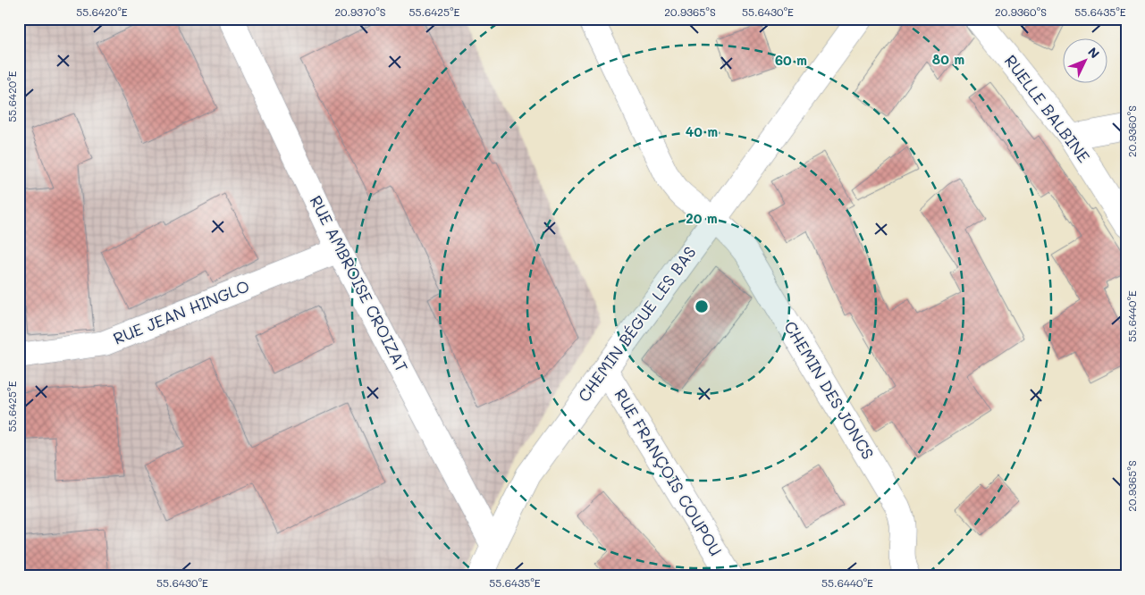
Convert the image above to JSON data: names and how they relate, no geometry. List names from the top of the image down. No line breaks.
{"streets":{"street":["RUELLE BALBINE","RUE AMBROISE CROIZAT","RUE JEAN HINGLO","CHEMIN BÉGUE LES BAS","CHEMIN DES JONCS","RUE FRANÇOIS COUPOU"]},"crossings":[["RUE AMBROISE CROIZAT","RUE JEAN HINGLO"],["RUE AMBROISE CROIZAT","CHEMIN BÉGUE LES BAS"],["CHEMIN BÉGUE LES BAS","CHEMIN DES JONCS"],["CHEMIN BÉGUE LES BAS","RUE FRANÇOIS COUPOU"]],"north":"top right","coordinates":["55.6420°E","20.9370°S","55.6425°E","20.9365°S","55.6430°E","20.9360°S","55.6435°E","55.6440°E"],"rings":["80 m","60 m","40 m","20 m"]}
